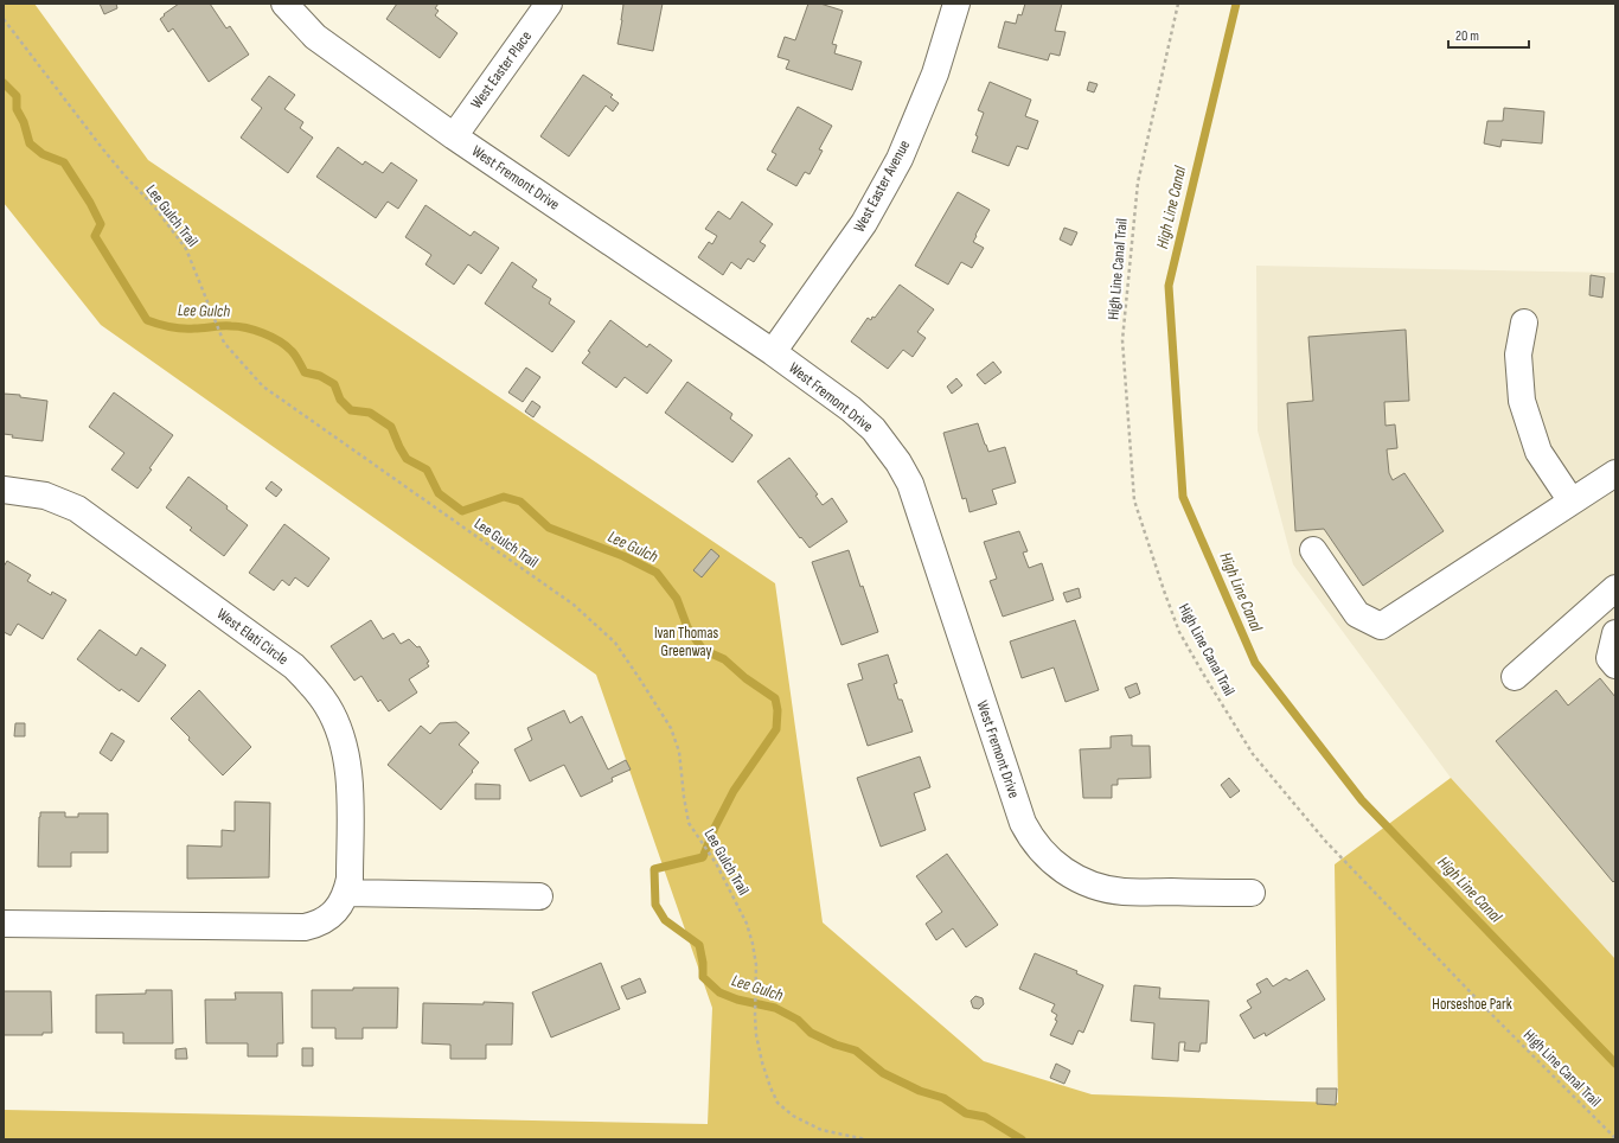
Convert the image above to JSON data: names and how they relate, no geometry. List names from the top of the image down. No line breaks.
{"streets":{"street":["West Easter Place","West Fremont Drive","West Easter Avenue","West Elati Circle"],"path":["Lee Gulch Trail","High Line Canal Trail"]},"crossings":[["West Easter Place","West Fremont Drive"],["West Fremont Drive","West Easter Avenue"]],"water":["High Line Canal","Lee Gulch"],"parks":["Ivan Thomas Greenway","Horseshoe Park"],"scale_bar":"20 m"}
